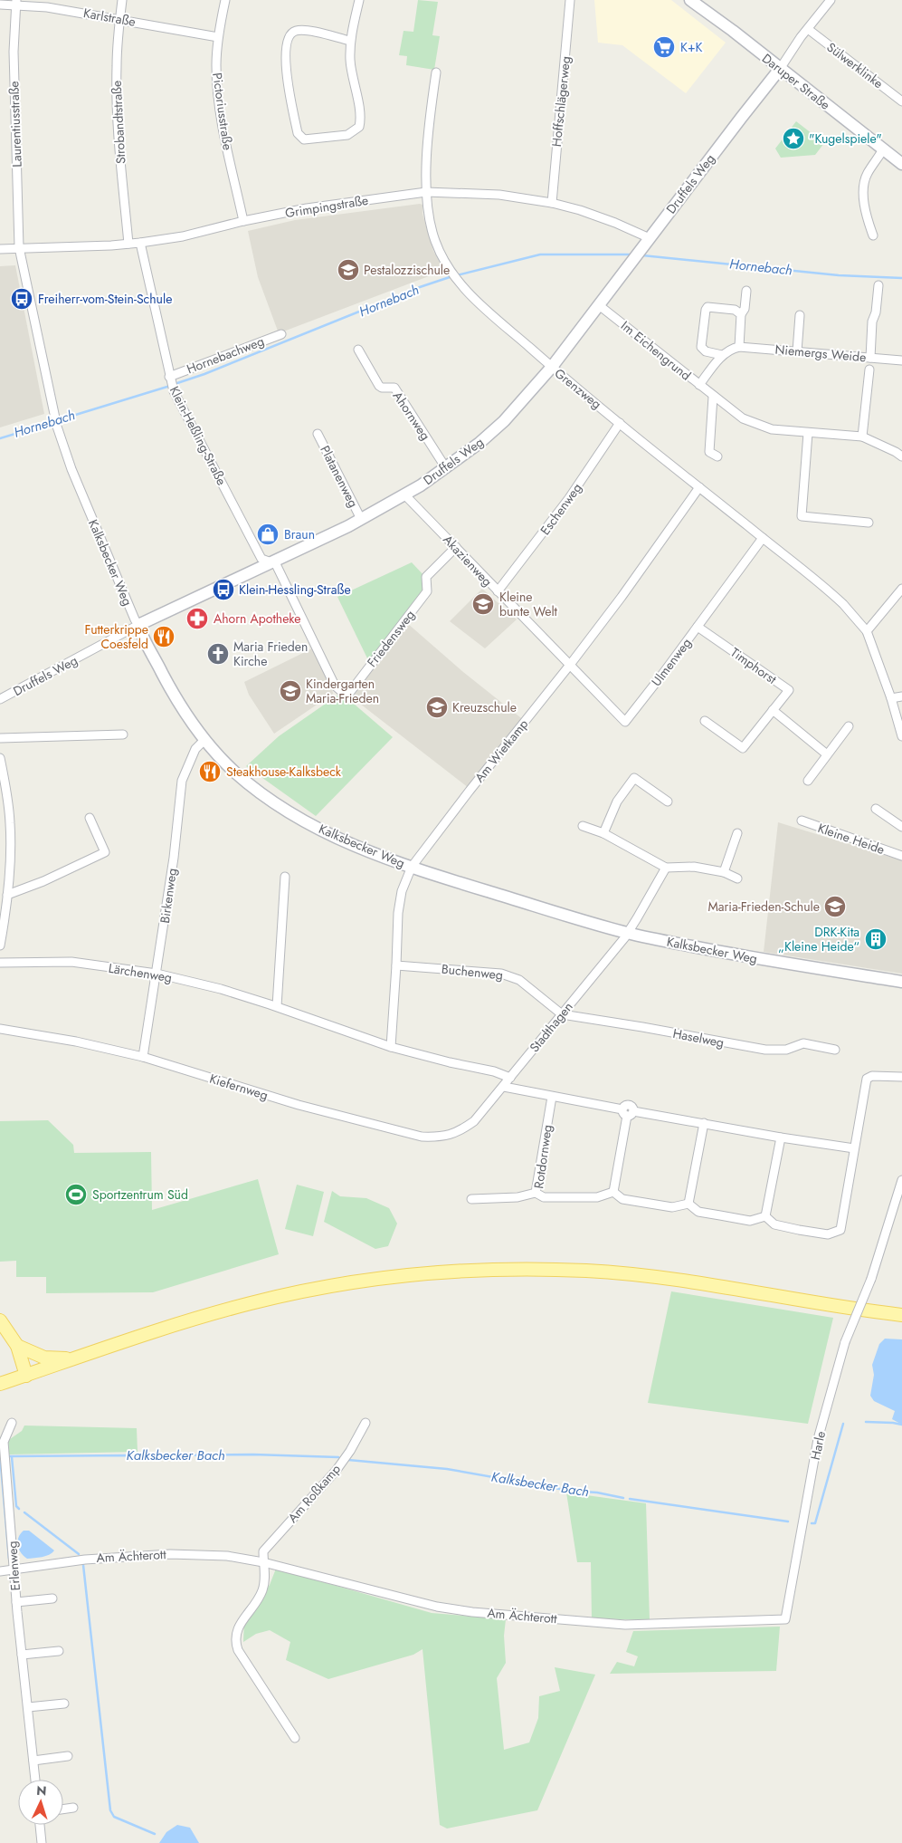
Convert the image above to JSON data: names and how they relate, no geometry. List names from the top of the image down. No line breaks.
{"streets":{"street":["Karlstraße","Sülwerklinke","Daruper Straße","Hoffschlägerweg","Pictoriusstraße","Strobandtstraße","Laurentiusstraße","Druffels Weg","Grimpingstraße","Im Eichengrund","Niemergs Weide","Hornebachweg","Grenzweg","Ahornweg","Klein-Heßling-Straße","Platanenweg","Eschenweg","Akazienweg","Kalksbecker Weg","Friedensweg","Ulmenweg","Timphorst","Am Wietkamp","Kleine Heide","Birkenweg","Buchenweg","Lärchenweg","Stadthagen","Haselweg","Kiefernweg","Rotdornweg","Harle","Am Roßkamp","Am Ächterott","Erlenweg"]},"crossings":[["Karlstraße","Pictoriusstraße"],["Karlstraße","Strobandtstraße"],["Karlstraße","Laurentiusstraße"],["Daruper Straße","Druffels Weg"],["Hoffschlägerweg","Grimpingstraße"],["Pictoriusstraße","Grimpingstraße"],["Strobandtstraße","Grimpingstraße"],["Laurentiusstraße","Grimpingstraße"],["Laurentiusstraße","Kalksbecker Weg"],["Druffels Weg","Grimpingstraße"],["Druffels Weg","Im Eichengrund"],["Druffels Weg","Grenzweg"],["Druffels Weg","Ahornweg"],["Druffels Weg","Klein-Heßling-Straße"],["Druffels Weg","Platanenweg"],["Druffels Weg","Akazienweg"],["Druffels Weg","Kalksbecker Weg"],["Druffels Weg","Friedensweg"],["Grimpingstraße","Grenzweg"],["Grimpingstraße","Klein-Heßling-Straße"],["Grimpingstraße","Kalksbecker Weg"],["Im Eichengrund","Niemergs Weide"],["Hornebachweg","Klein-Heßling-Straße"],["Grenzweg","Eschenweg"],["Grenzweg","Ulmenweg"],["Grenzweg","Am Wietkamp"],["Klein-Heßling-Straße","Friedensweg"],["Eschenweg","Akazienweg"],["Akazienweg","Friedensweg"],["Akazienweg","Ulmenweg"],["Akazienweg","Am Wietkamp"],["Kalksbecker Weg","Am Wietkamp"],["Kalksbecker Weg","Birkenweg"],["Kalksbecker Weg","Stadthagen"],["Ulmenweg","Timphorst"],["Ulmenweg","Am Wietkamp"],["Am Wietkamp","Buchenweg"],["Am Wietkamp","Lärchenweg"],["Birkenweg","Lärchenweg"],["Birkenweg","Kiefernweg"],["Buchenweg","Stadthagen"],["Buchenweg","Haselweg"],["Lärchenweg","Stadthagen"],["Stadthagen","Haselweg"],["Stadthagen","Kiefernweg"],["Harle","Am Ächterott"],["Am Roßkamp","Am Ächterott"],["Am Ächterott","Erlenweg"]],"water":["Hornebach","Kalksbecker Bach"],"places":{"supermarket":["K+K"],"place":["\"Kugelspiele\""],"school or university":["Pestalozzischule","Kleine bunte Welt","Kindergarten Maria-Frieden","Kreuzschule","Maria-Frieden-Schule"],"bus stop":["Freiherr-vom-Stein-Schule","Klein-Hessling-Straße"],"shop":["Braun"],"pharmacy":["Ahorn Apotheke"],"restaurant":["Futterkrippe Coesfeld","Steakhouse-Kalksbeck"],"church":["Maria Frieden Kirche"],"building":["DRK-Kita „Kleine Heide“"],"sports":["Sportzentrum Süd"]},"north":"top"}
